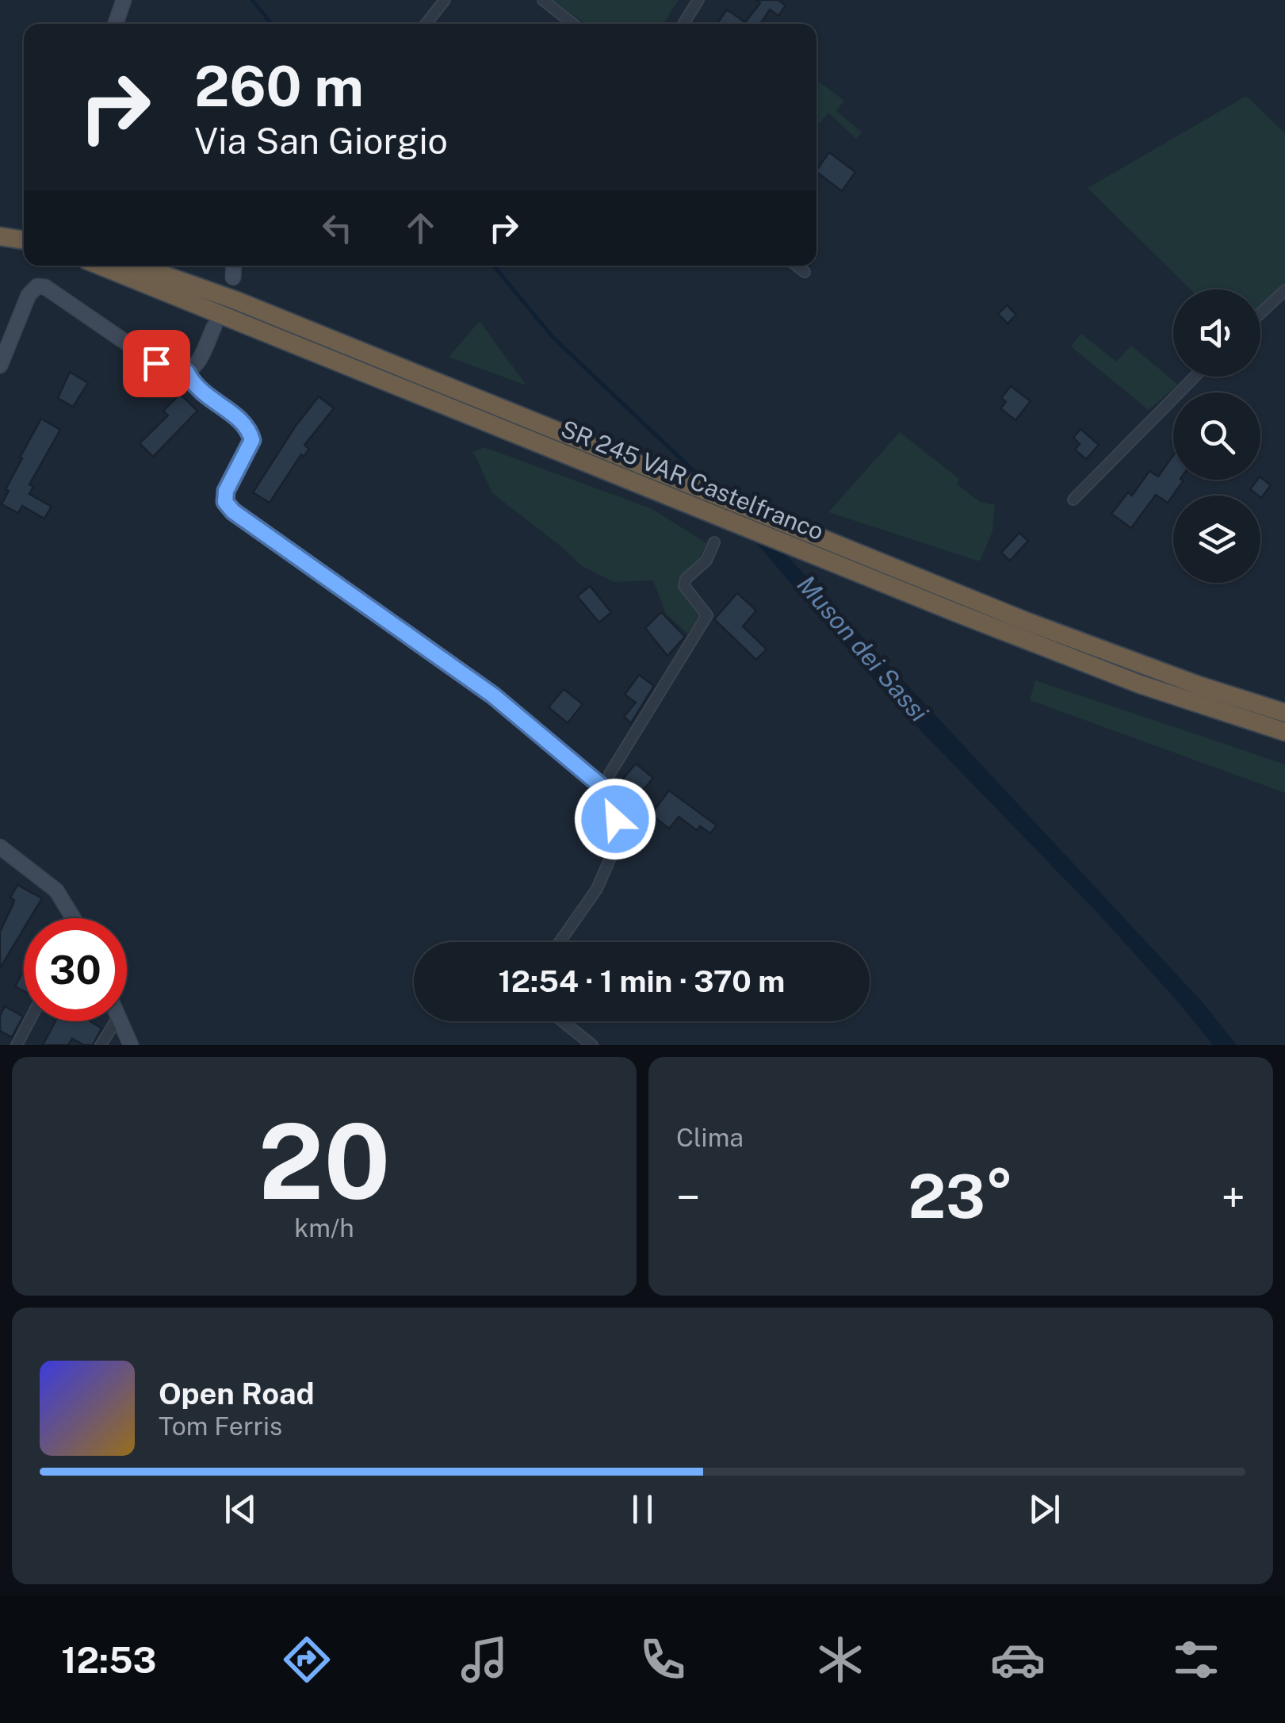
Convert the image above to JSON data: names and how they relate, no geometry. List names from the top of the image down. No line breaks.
{"streets":{"highway":["SR 245 VAR Castelfranco"]},"water":["Muson dei Sassi"],"page":{"turn":["260 m","Via San Giorgio"],"limit":"30","trip":"12:54 · 1 min · 370 m","tile":[["20","km/h"],"Clima"],"heat":["−","23°","+"],"song":["Open Road","Tom Ferris"],"tabs":"12:53"}}
